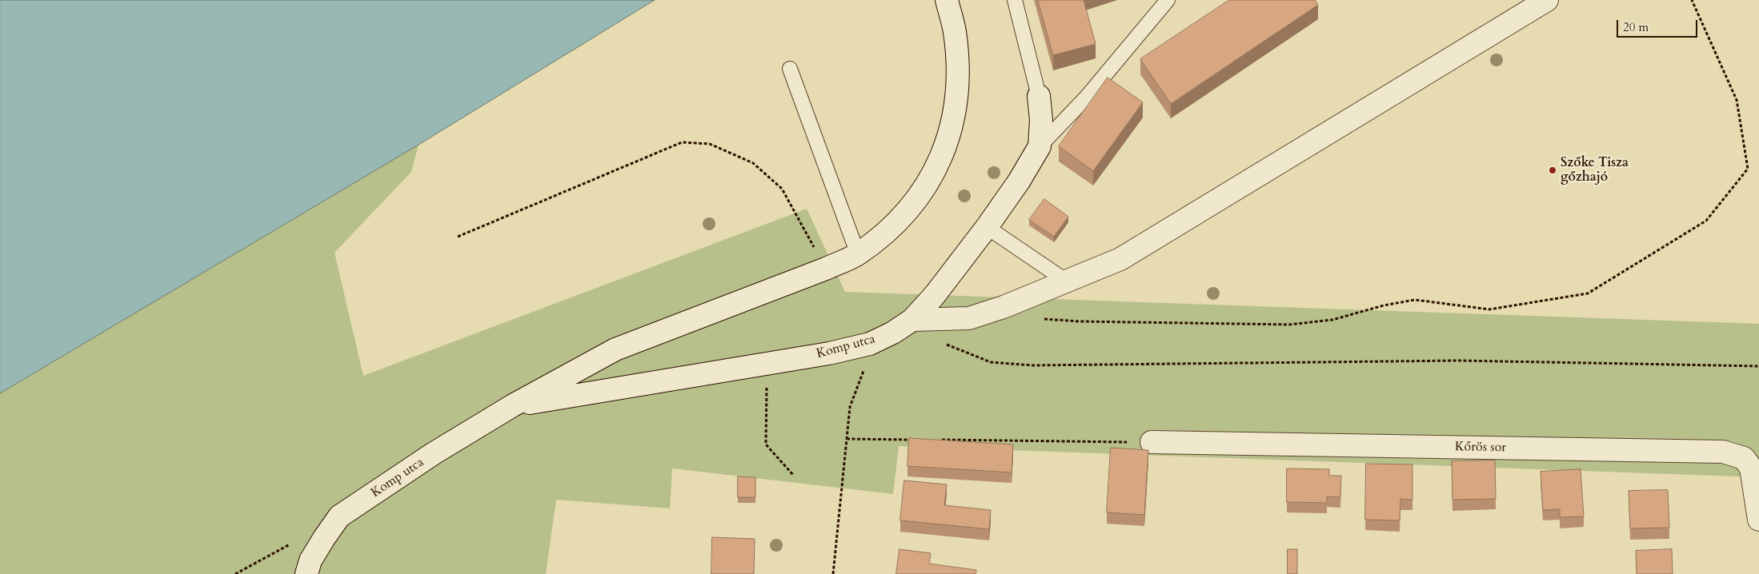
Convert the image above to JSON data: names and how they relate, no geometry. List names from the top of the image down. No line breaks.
{"streets":{"street":["Komp utca","Kőrös sor"]},"places":["Szőke Tisza gőzhajó"],"scale_bar":"20 m"}
